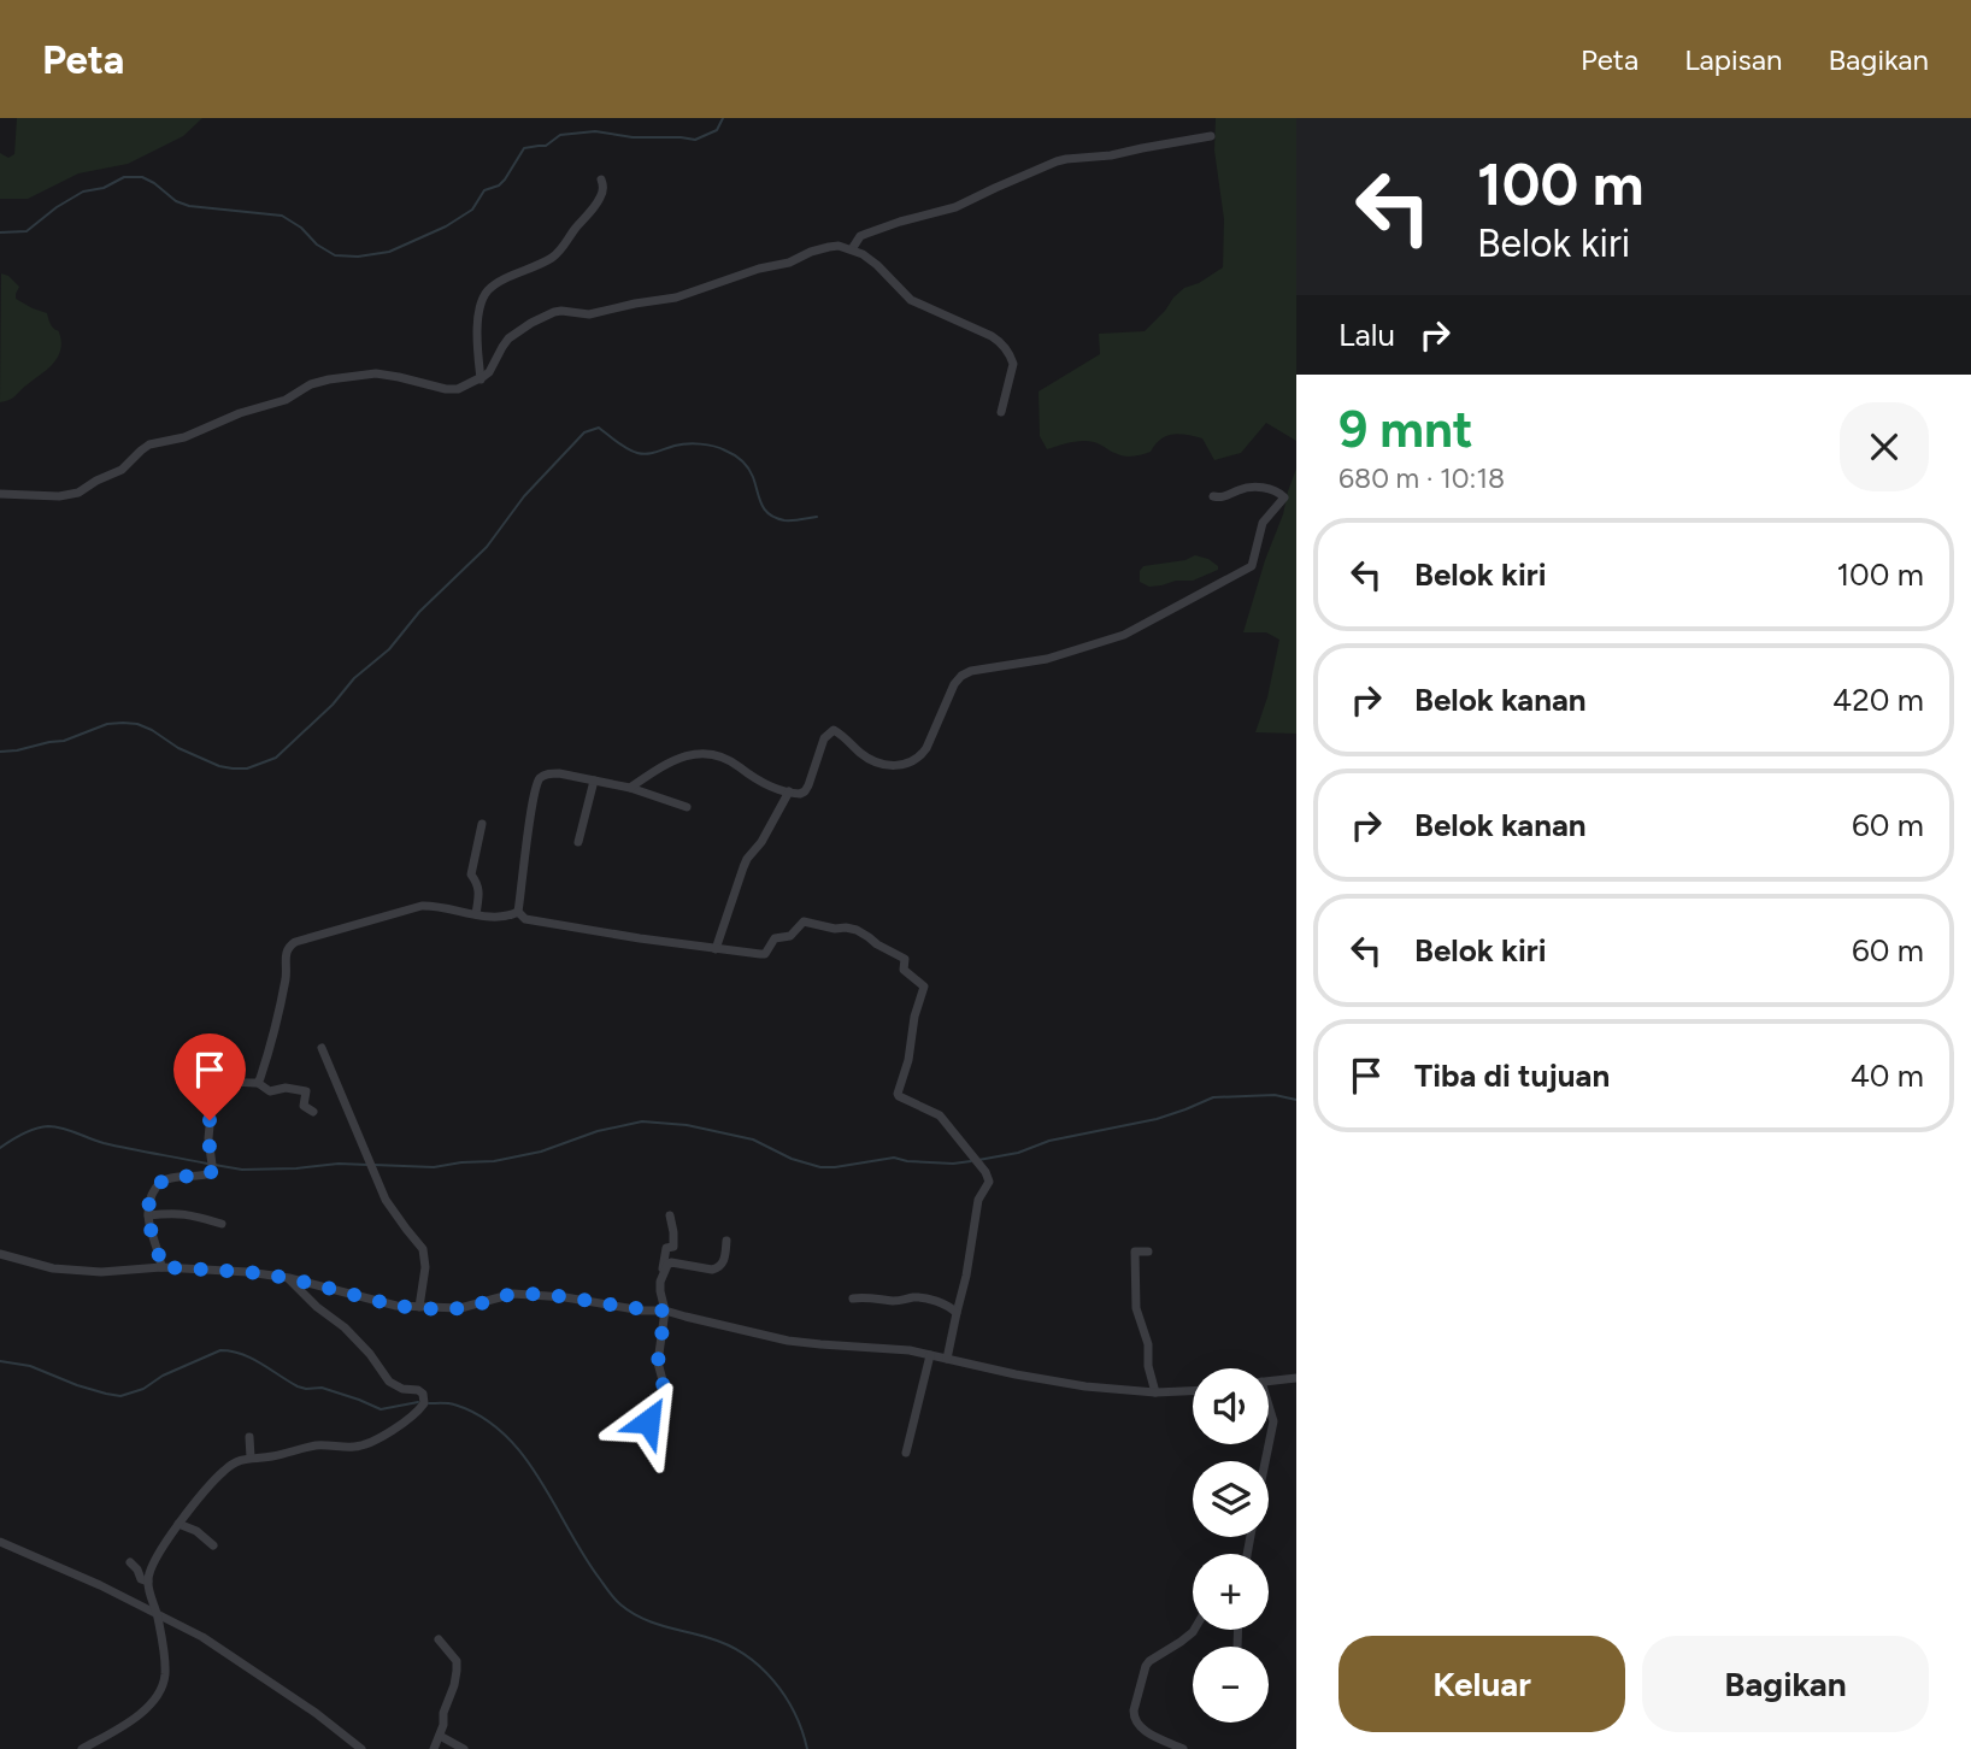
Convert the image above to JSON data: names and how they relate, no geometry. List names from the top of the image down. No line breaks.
{"page":{"header":"Peta","nav":["Peta","Lapisan","Bagikan"],"turn":["100 m","Belok kiri"],"then":"Lalu","heading":["9 mnt","680 m · 10:18"],"list":[{"name":"Belok kiri","value":"100 m"},{"name":"Belok kanan","value":"420 m"},{"name":"Belok kanan","value":"60 m"},{"name":"Belok kiri","value":"60 m"},{"name":"Tiba di tujuan","value":"40 m"}],"map_buttons":["+","−"],"buttons":["Keluar","Bagikan"]}}
